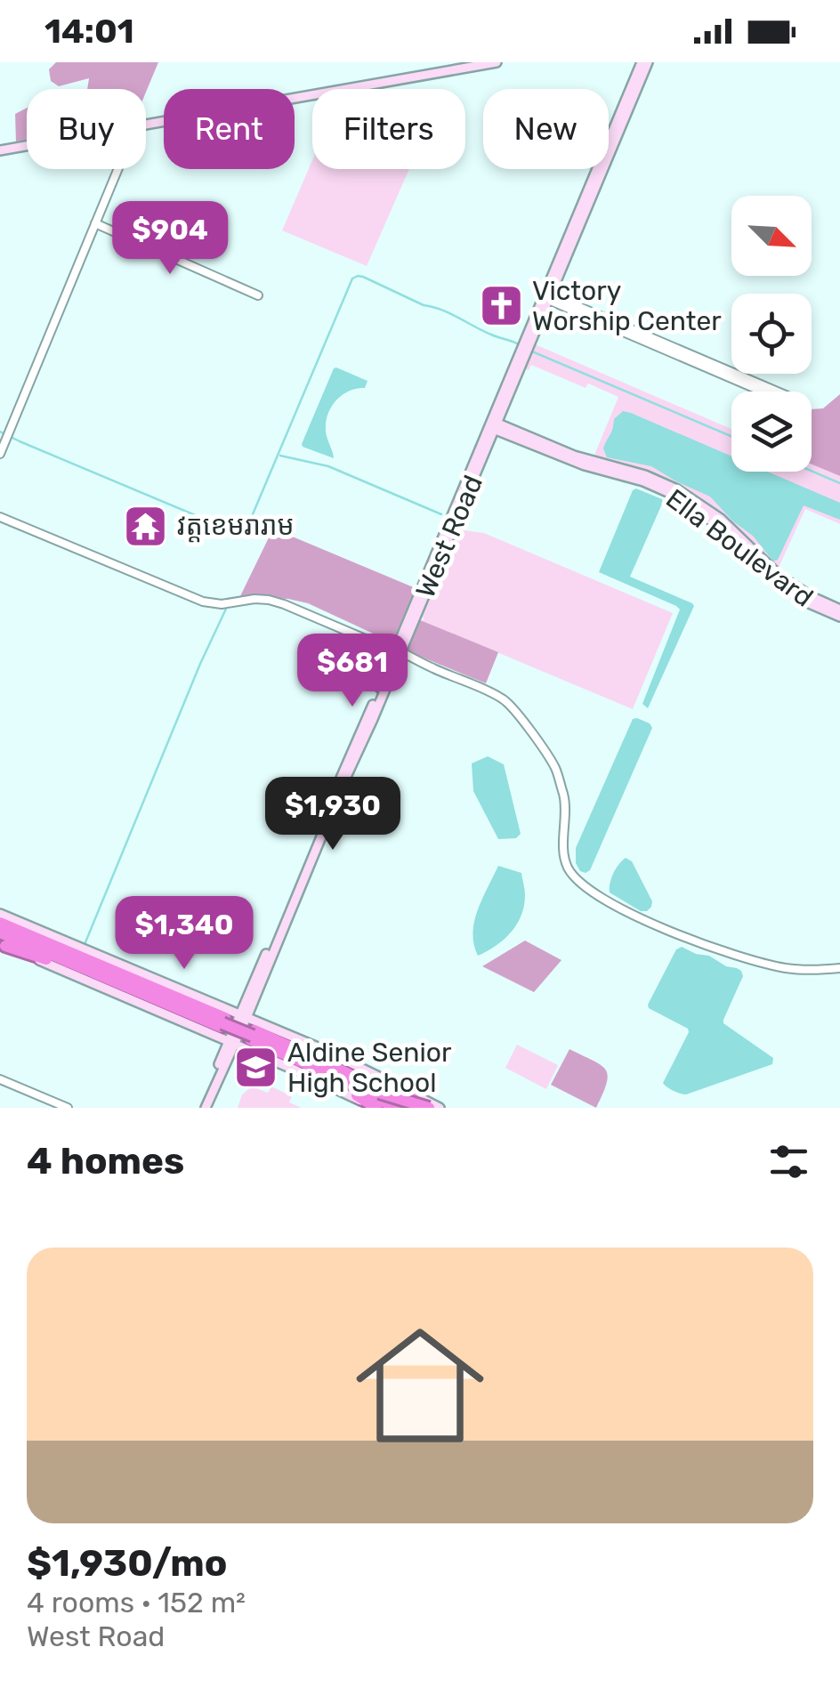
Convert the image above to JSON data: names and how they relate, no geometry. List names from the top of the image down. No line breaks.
{"streets":{"main road":["West Road","Ella Boulevard"]},"crossings":[["West Road","Ella Boulevard"]],"places":{"church":["Victory Worship Center"],"temple":["វត្តខេមរារាម"],"school or university":["Aldine Senior High School"]},"north":"bottom right","page":{"status":"14:01","chip":["Buy","Rent","Filters","New"],"price":["$904","$681","$1,930","$1,340"],"heading":"4 homes","list":[{"name":"$1,930/mo","note":"4 rooms · 152 m² · West Road"}]}}
